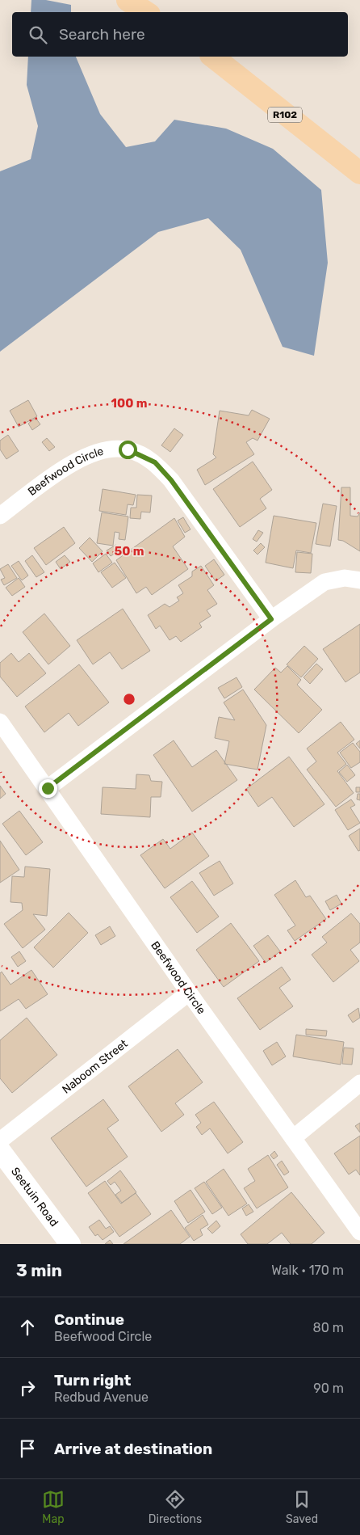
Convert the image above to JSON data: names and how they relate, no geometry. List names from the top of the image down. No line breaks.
{"streets":{"main road":["R102"],"street":["Beefwood Circle","Naboom Street","Seetuin Road"]},"crossings":[["Beefwood Circle","Naboom Street"]],"page":{"search":"Search here","heading":["3 min","Walk · 170 m"],"list":[["Continue","Beefwood Circle","80 m"],["Turn right","Redbud Avenue","90 m"],"Arrive at destination"],"nav":["Map","Directions","Saved"]},"rings":["100 m","50 m"]}
